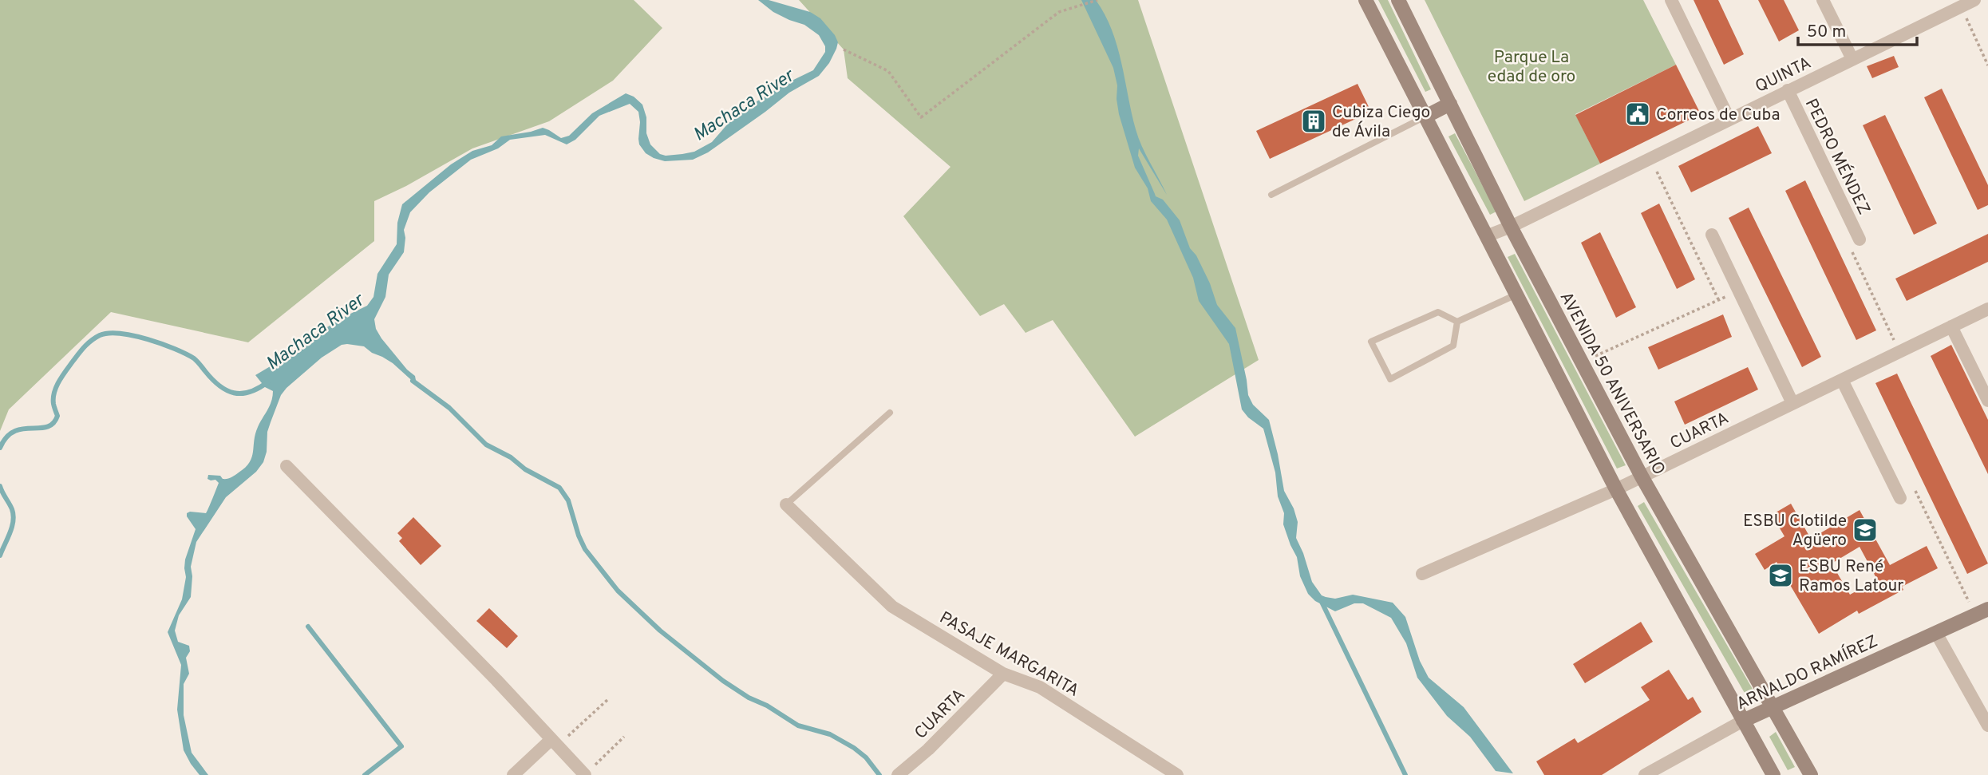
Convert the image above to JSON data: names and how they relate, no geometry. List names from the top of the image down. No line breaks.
{"streets":{"main road":["AVENIDA 50 ANIVERSARIO","ARNALDO RAMÍREZ"],"street":["QUINTA","PEDRO MÉNDEZ","CUARTA","PASAJE MARGARITA"]},"crossings":[["QUINTA","PEDRO MÉNDEZ"],["QUINTA","AVENIDA 50 ANIVERSARIO"],["PEDRO MÉNDEZ","CUARTA"],["AVENIDA 50 ANIVERSARIO","CUARTA"],["AVENIDA 50 ANIVERSARIO","ARNALDO RAMÍREZ"],["CUARTA","PASAJE MARGARITA"]],"water":["Machaca River"],"parks":["Parque La edad de oro"],"places":{"public building":["Correos de Cuba"],"building":["Cubiza Ciego de Ávila"],"school or university":["ESBU Clotilde Agüero","ESBU René Ramos Latour"]},"scale_bar":"50 m"}
